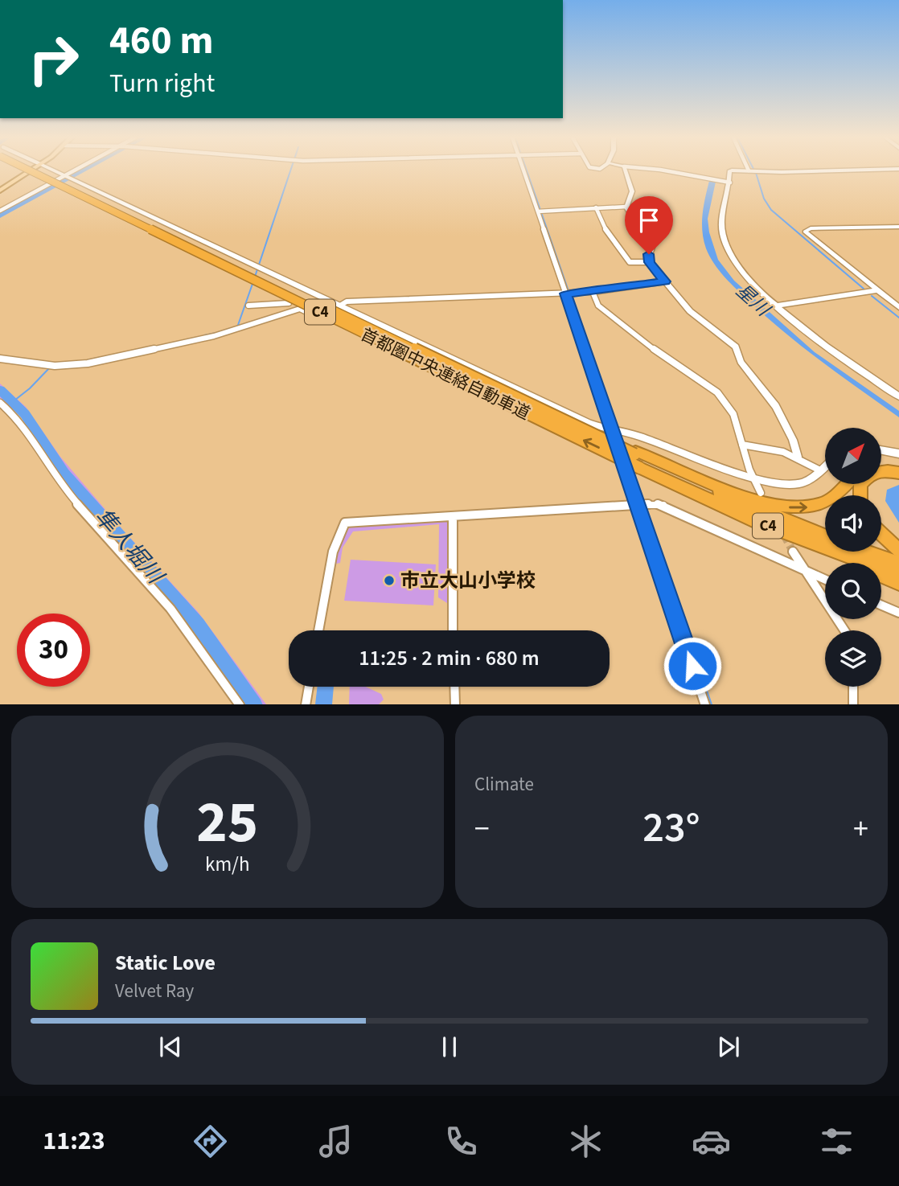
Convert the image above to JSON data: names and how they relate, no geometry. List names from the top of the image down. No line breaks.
{"streets":{"highway":["C4","首都圏中央連絡自動車道"]},"water":["星川","隼人堀川"],"places":["市立大山小学校"],"north":"top right","page":{"turn":["460 m","Turn right"],"limit":"30","trip":"11:25 · 2 min · 680 m","tile":"Climate","heat":["−","23°","+"],"song":["Static Love","Velvet Ray"],"tabs":"11:23","gauge":["25","km/h"]}}
